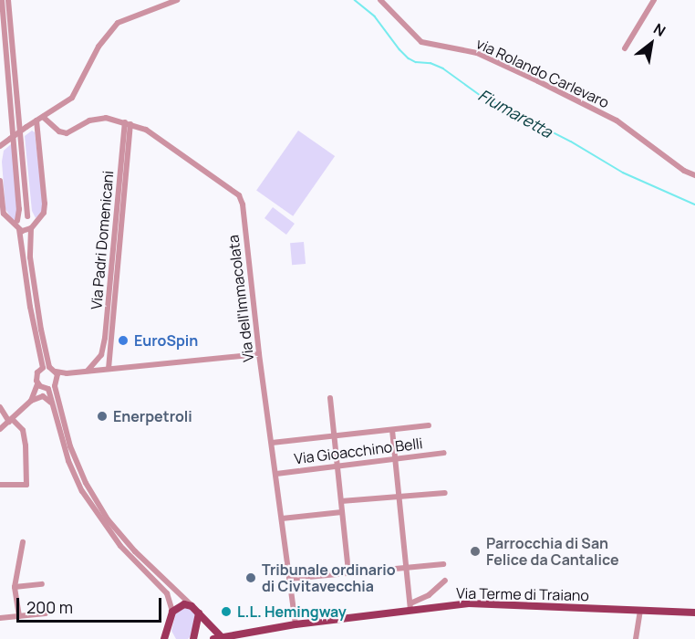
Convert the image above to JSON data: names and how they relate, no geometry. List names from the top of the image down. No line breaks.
{"streets":{"main road":["Via Terme di Traiano"],"street":["via Rolando Carlevaro","Via Padri Domenicani","Via dell'Immacolata","Via Gioacchino Belli"]},"crossings":[["Via Padri Domenicani","Via dell'Immacolata"],["Via dell'Immacolata","Via Gioacchino Belli"],["Via dell'Immacolata","Via Terme di Traiano"]],"water":["Fiumaretta"],"places":["EuroSpin","Enerpetroli","Parrocchia di San Felice da Cantalice","Tribunale ordinario di Civitavecchia","L.L. Hemingway"],"scale_bar":"200 m","north":"top right"}
